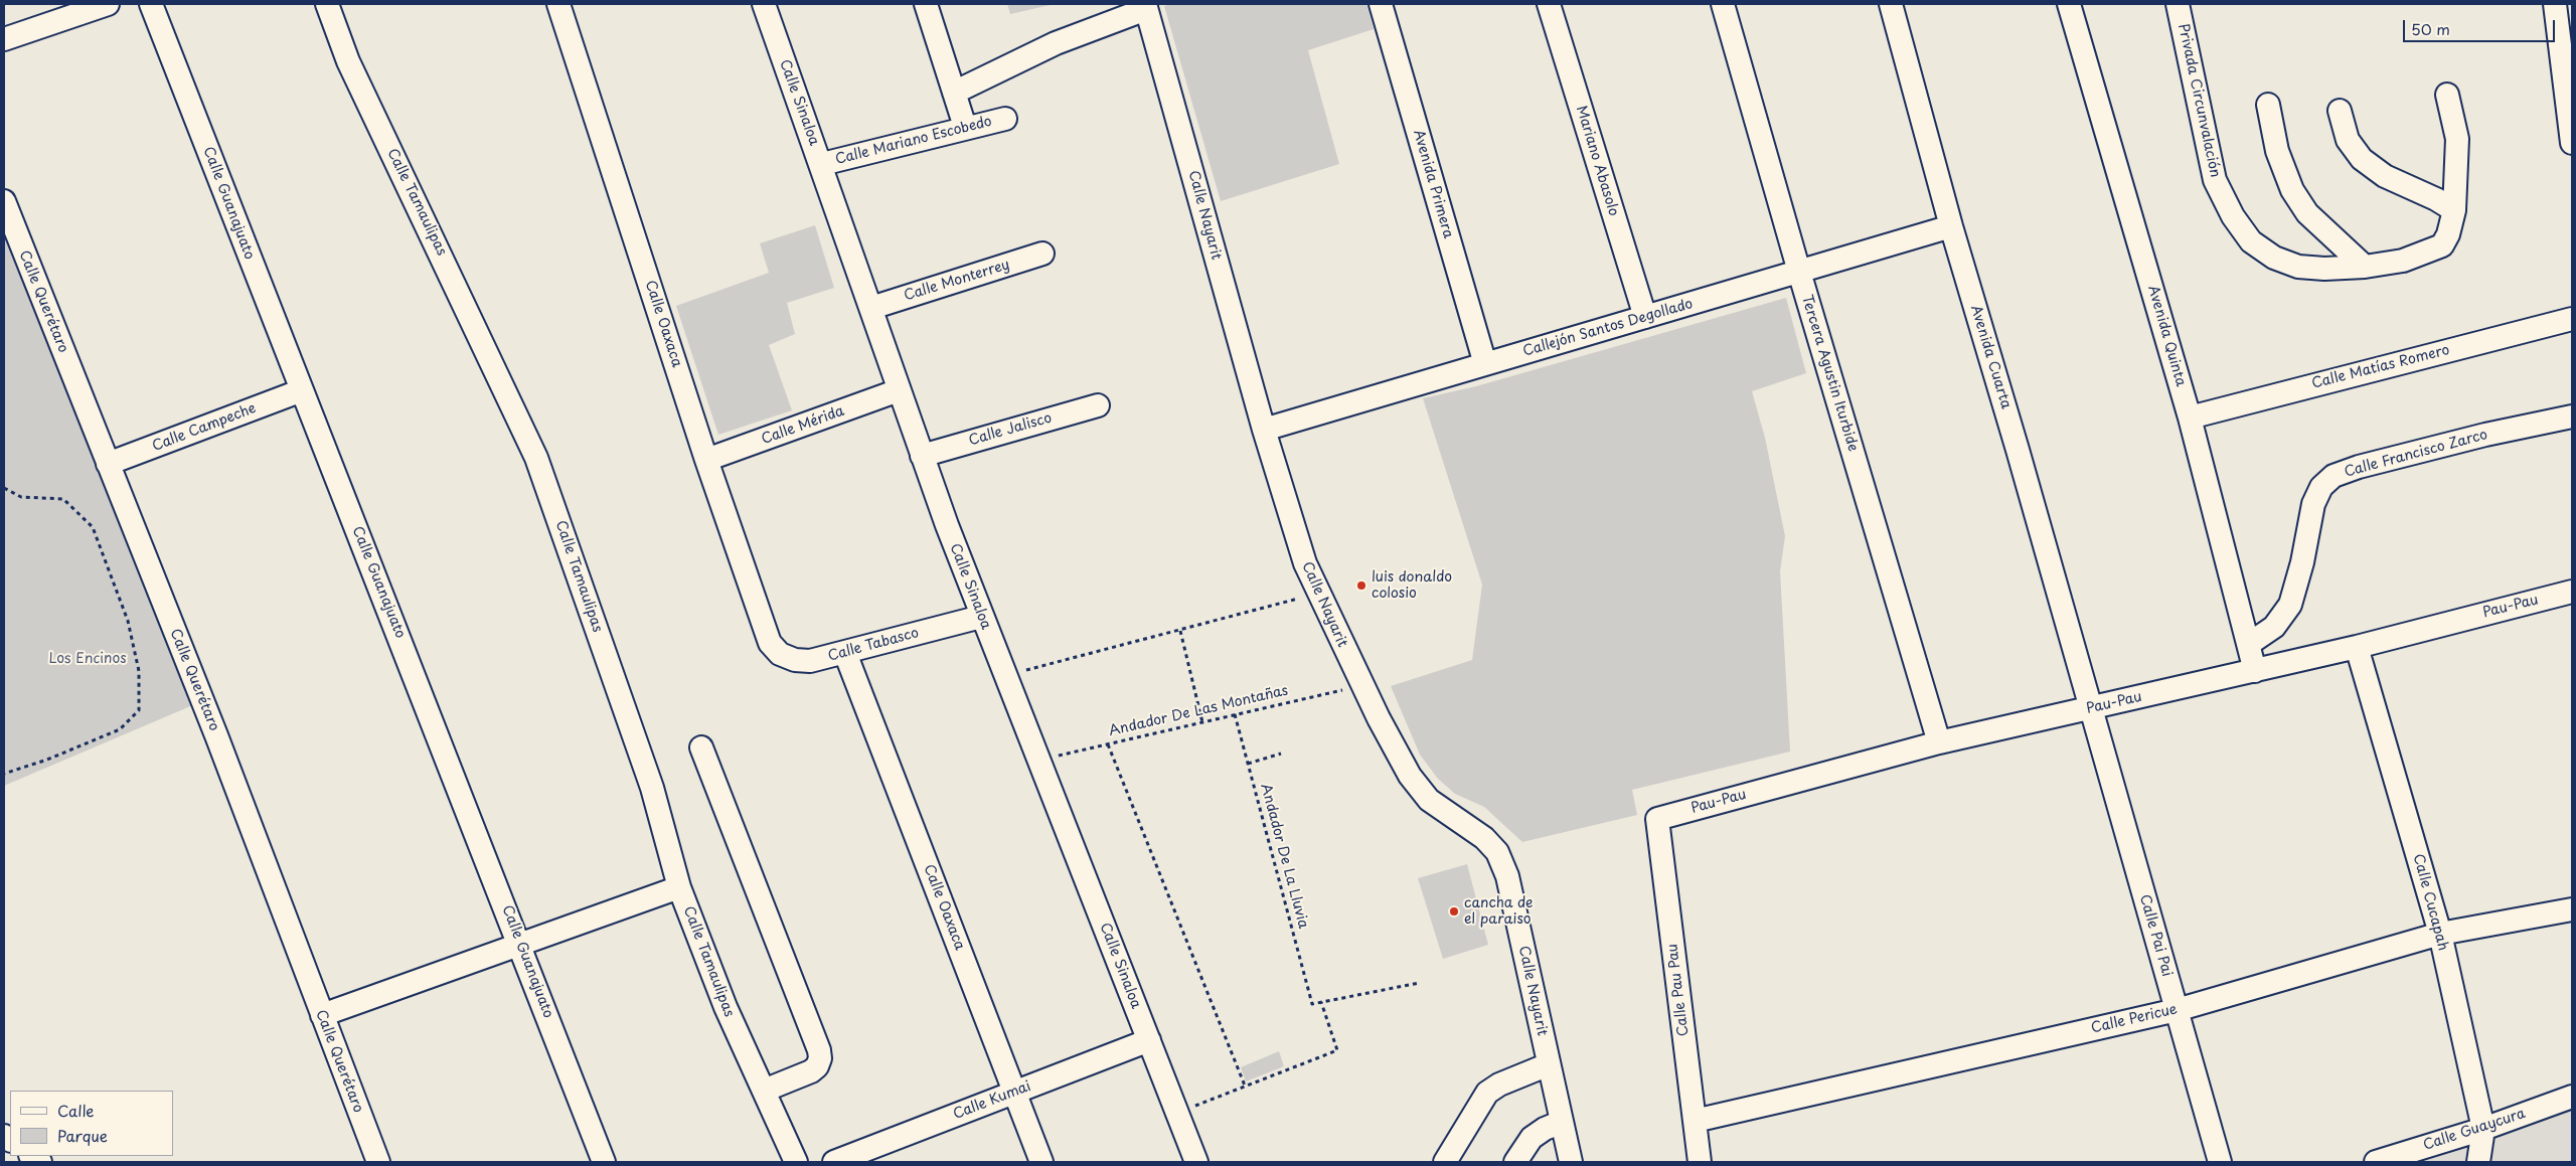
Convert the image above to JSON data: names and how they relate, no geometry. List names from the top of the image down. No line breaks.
{"streets":{"street":["Privada Circunvalación","Calle Sinaloa","Calle Mariano Escobedo","Mariano Abasolo","Avenida Primera","Calle Tamaulipas","Calle Guanajuato","Calle Nayarit","Calle Monterrey","Calle Querétaro","Calle Oaxaca","Callejón Santos Degollado","Avenida Quinta","Avenida Cuarta","Calle Matías Romero","Tercera Agustin Iturbide","Calle Mérida","Calle Campeche","Calle Jalisco","Calle Francisco Zarco","Pau-Pau","Calle Tabasco","Calle Cucapah","Calle Pai Pai","Calle Pau Pau","Calle Pericue","Calle Kumai","Calle Guaycura"],"path":["Andador De Las Montañas","Andador De La Lluvia"]},"crossings":[["Calle Sinaloa","Calle Mariano Escobedo"],["Calle Sinaloa","Calle Monterrey"],["Calle Sinaloa","Calle Mérida"],["Calle Sinaloa","Calle Jalisco"],["Calle Sinaloa","Calle Tabasco"],["Calle Sinaloa","Andador De Las Montañas"],["Calle Sinaloa","Calle Kumai"],["Mariano Abasolo","Callejón Santos Degollado"],["Avenida Primera","Callejón Santos Degollado"],["Calle Guanajuato","Calle Campeche"],["Calle Nayarit","Callejón Santos Degollado"],["Calle Nayarit","Andador De Las Montañas"],["Calle Querétaro","Calle Campeche"],["Calle Oaxaca","Calle Mérida"],["Calle Oaxaca","Calle Tabasco"],["Calle Oaxaca","Calle Kumai"],["Callejón Santos Degollado","Avenida Cuarta"],["Callejón Santos Degollado","Tercera Agustin Iturbide"],["Avenida Quinta","Calle Matías Romero"],["Avenida Quinta","Calle Francisco Zarco"],["Avenida Quinta","Pau-Pau"],["Avenida Cuarta","Pau-Pau"],["Avenida Cuarta","Calle Pai Pai"],["Tercera Agustin Iturbide","Pau-Pau"],["Pau-Pau","Calle Cucapah"],["Pau-Pau","Calle Pai Pai"],["Pau-Pau","Calle Pau Pau"],["Andador De Las Montañas","Andador De La Lluvia"],["Calle Cucapah","Calle Pericue"],["Calle Cucapah","Calle Guaycura"],["Calle Pai Pai","Calle Pericue"],["Calle Pau Pau","Calle Pericue"]],"parks":["Los Encinos"],"places":["luis donaldo colosio","cancha de el paraiso"],"legend":["Calle","Parque"],"scale_bar":"50 m"}
